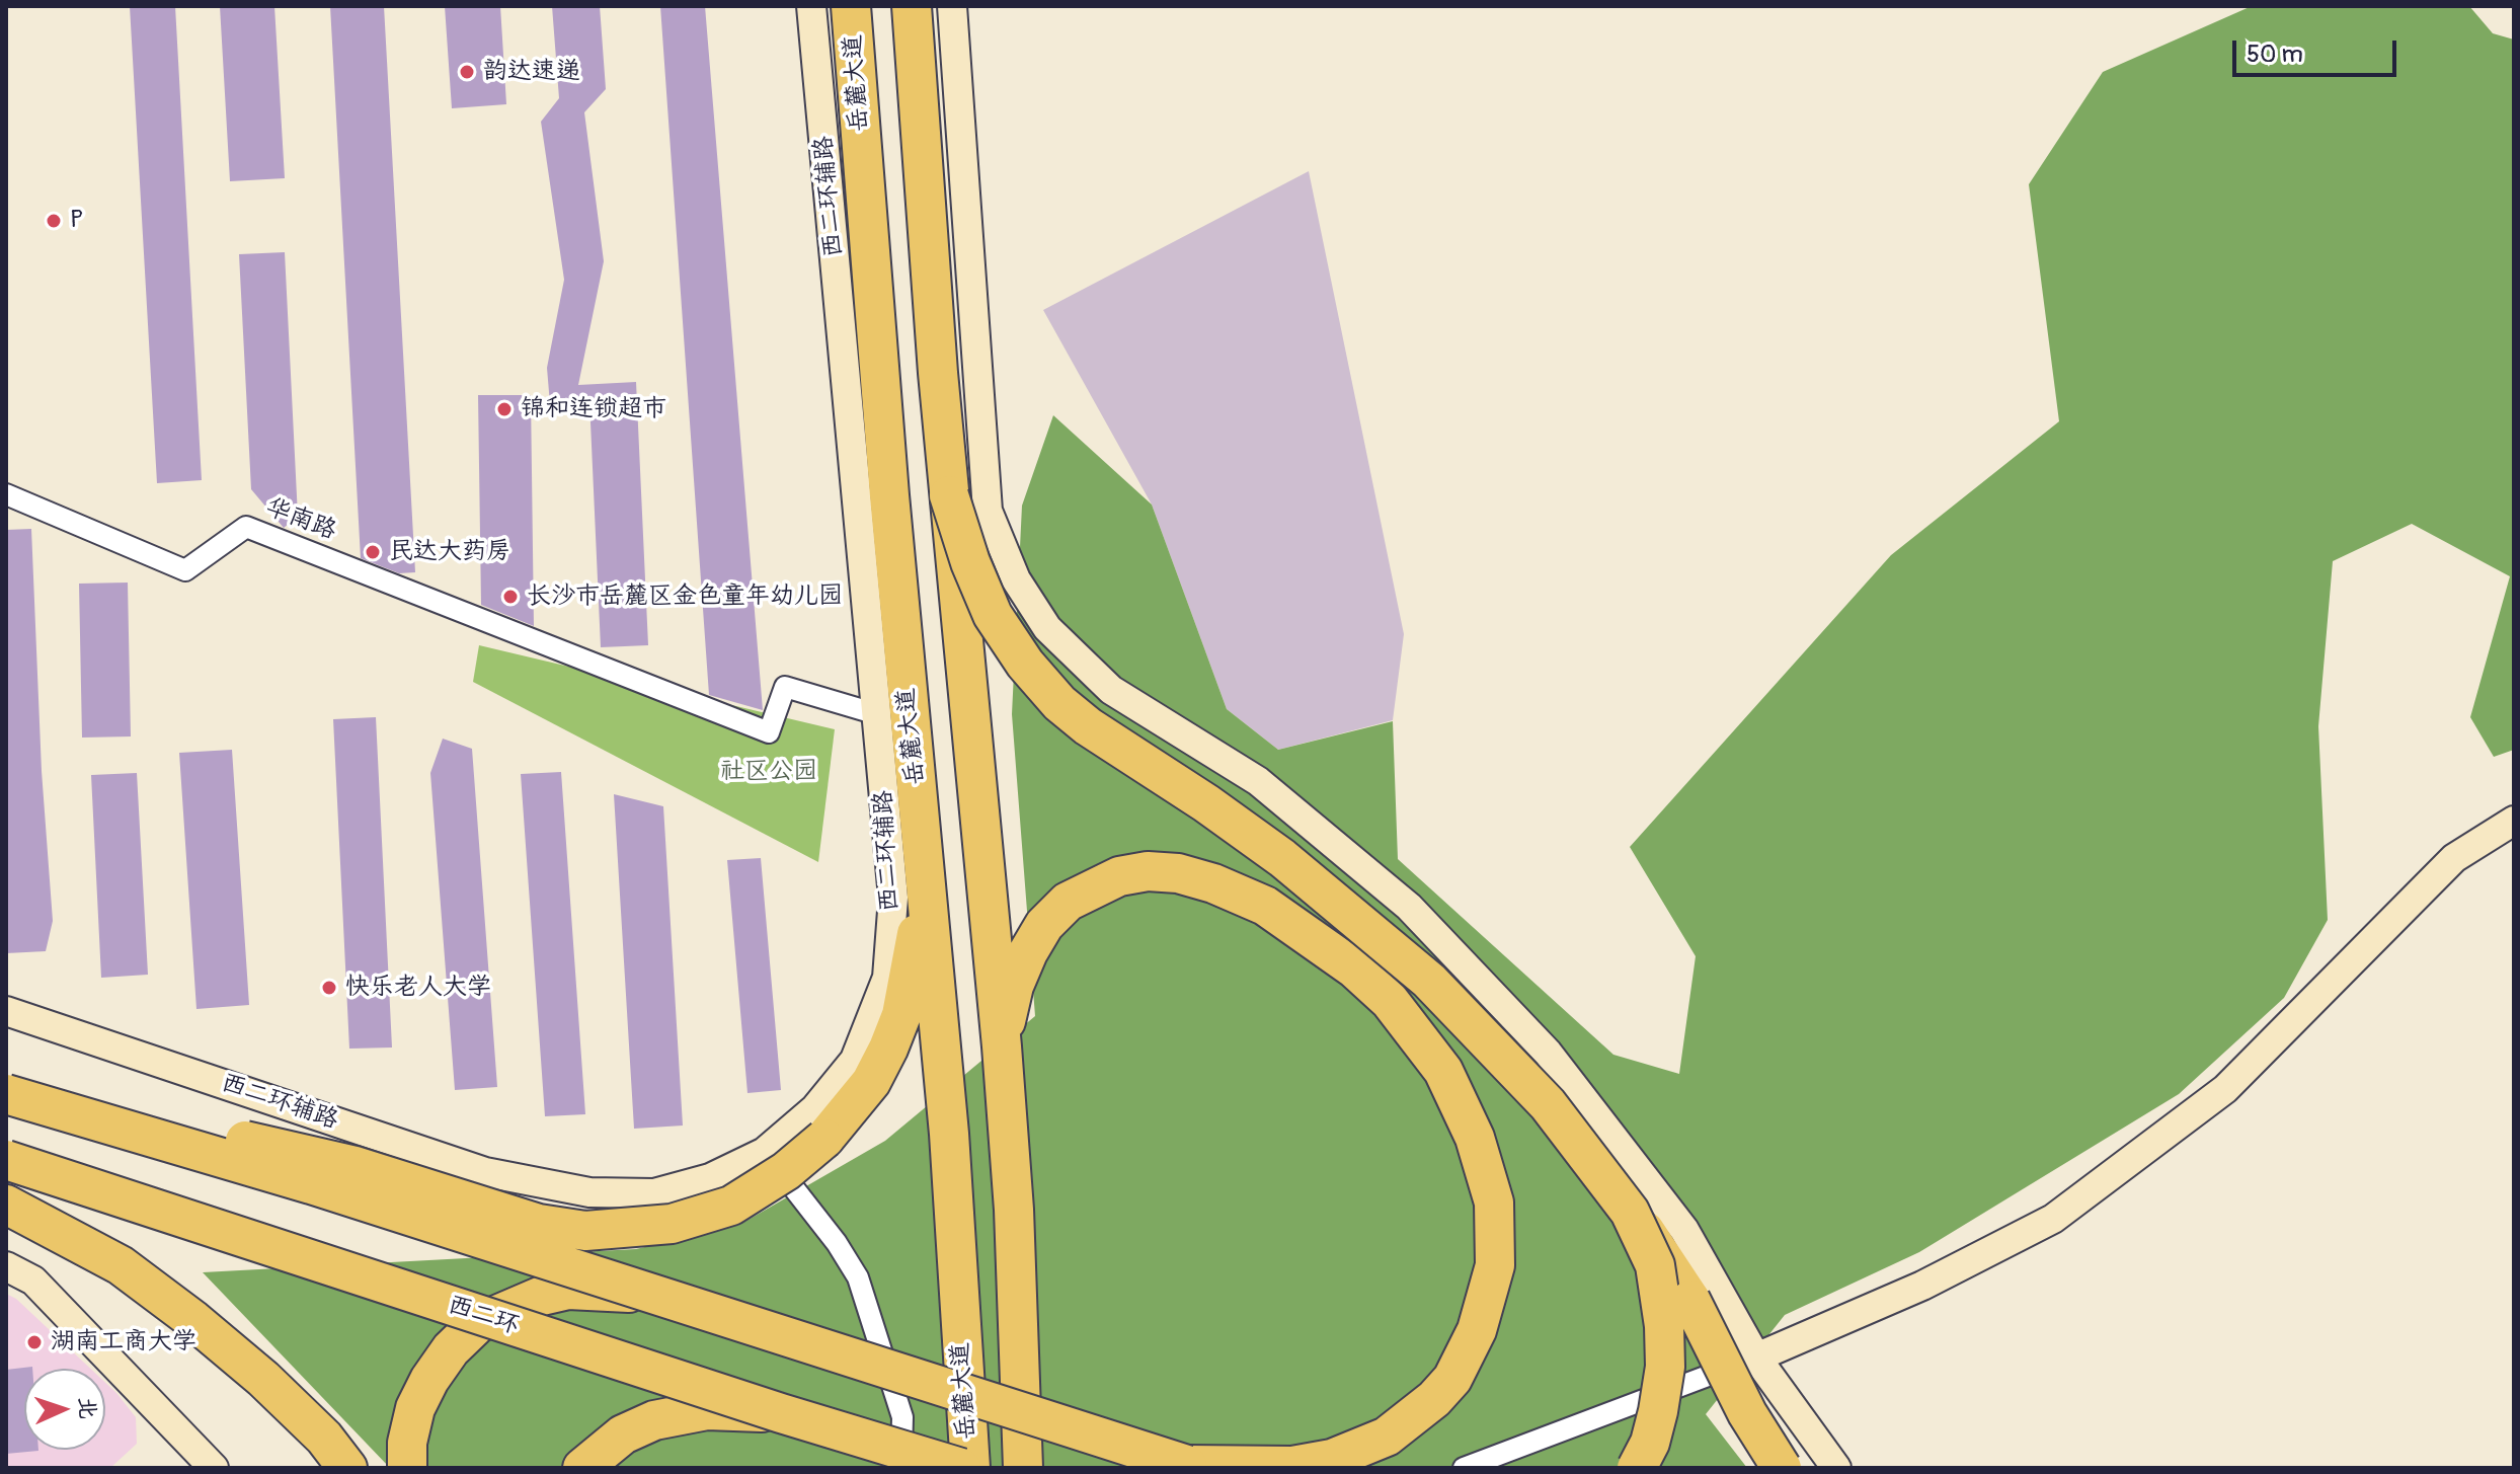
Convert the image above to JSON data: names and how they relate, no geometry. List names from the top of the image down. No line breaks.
{"streets":{"highway":["岳麓大道","西二环"],"street":["西二环辅路","华南路"]},"crossings":[["西二环辅路","华南路"]],"parks":["社区公园"],"places":["韵达速递","P","锦和连锁超市","民达大药房","长沙市岳麓区金色童年幼儿园","快乐老人大学","湖南工商大学"],"scale_bar":"50 m","north":"right"}
